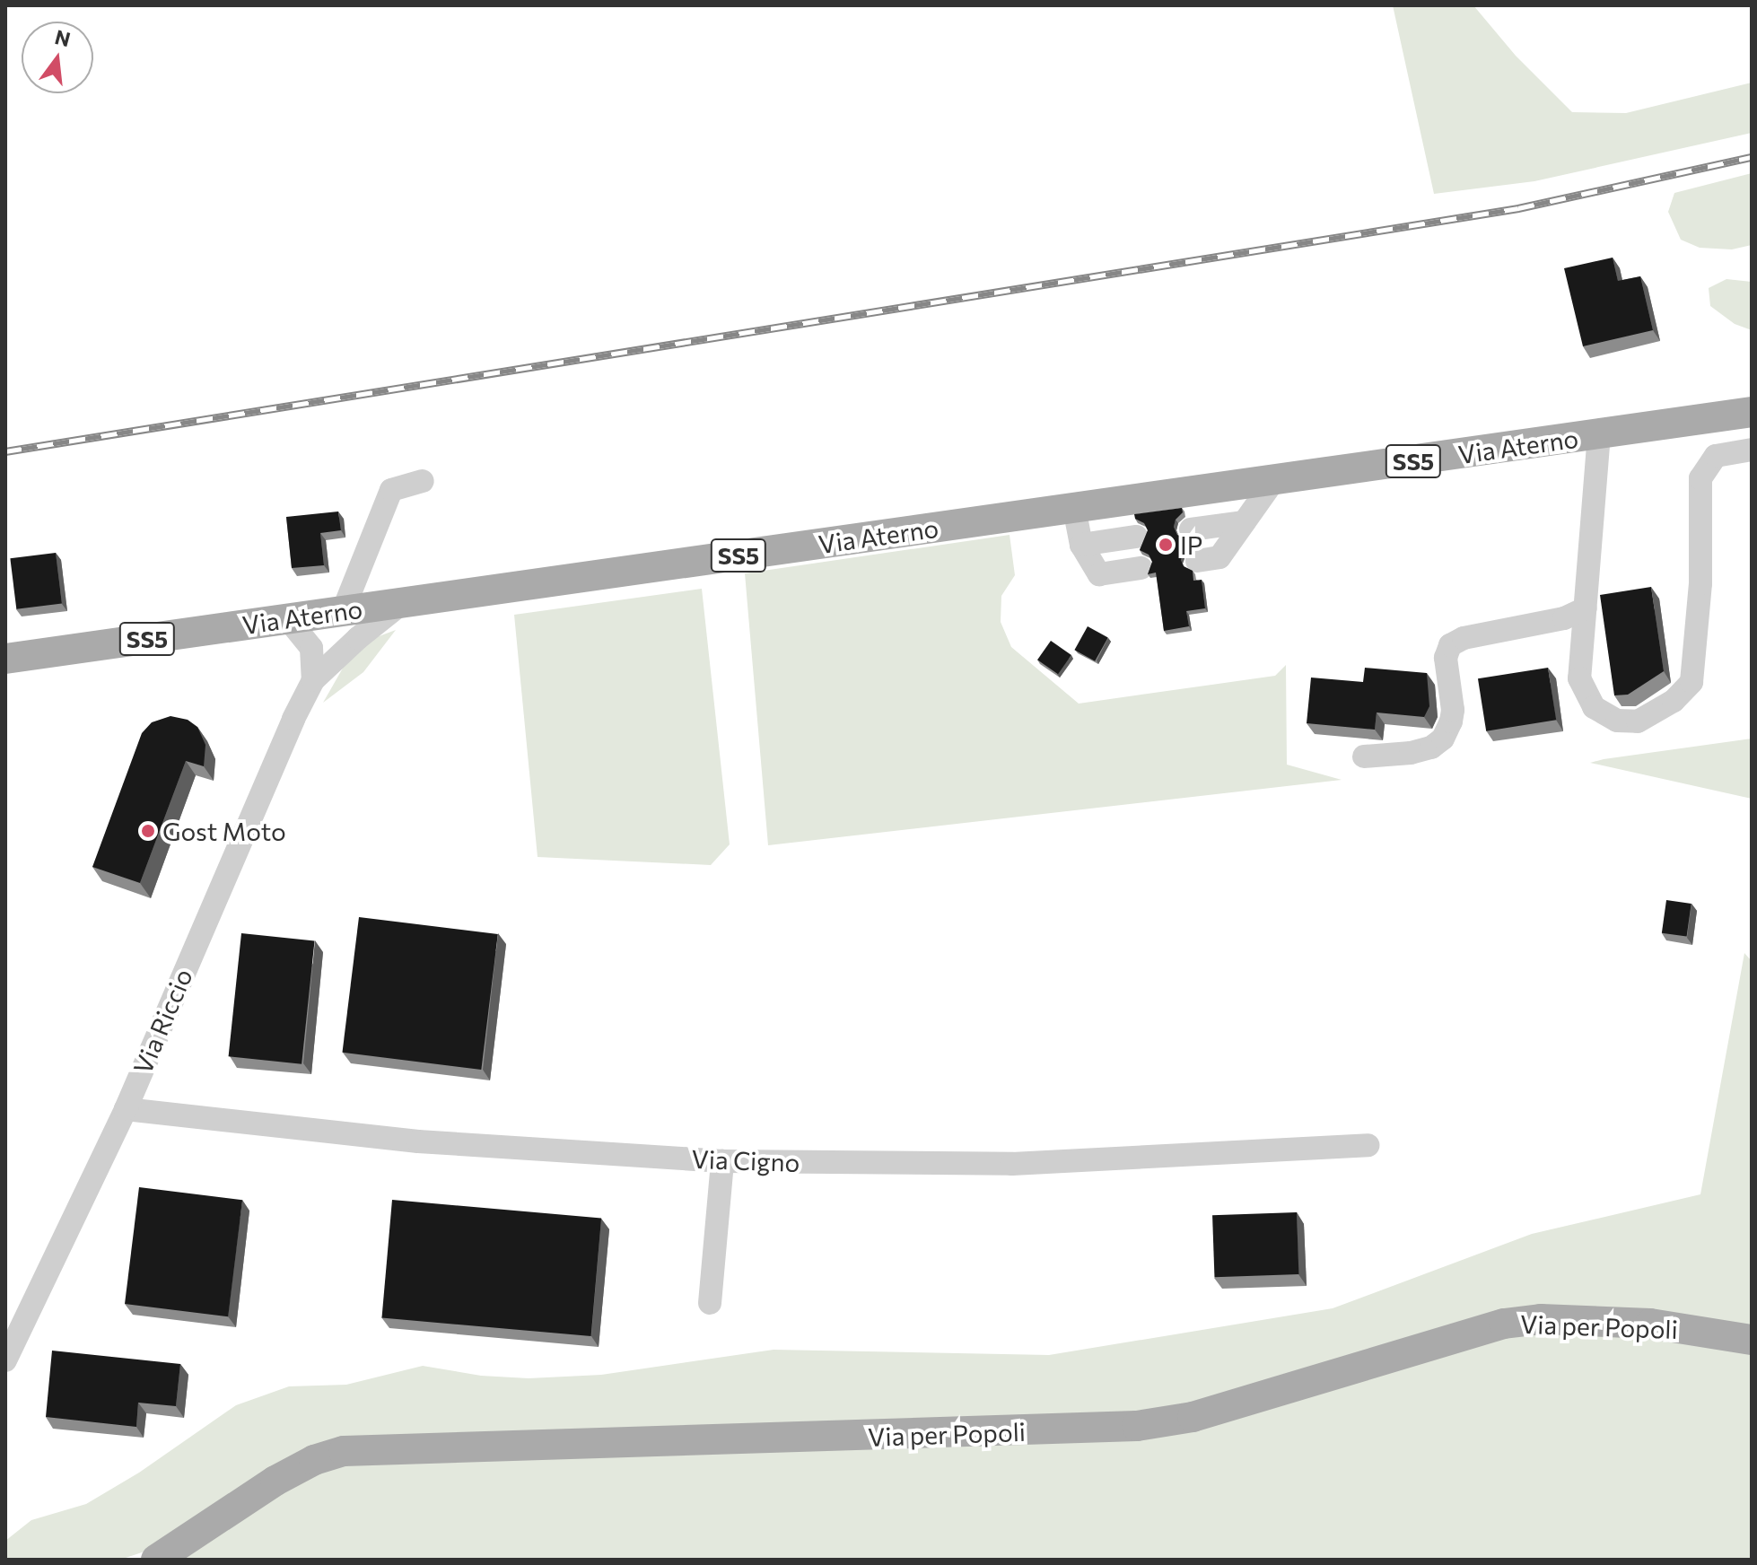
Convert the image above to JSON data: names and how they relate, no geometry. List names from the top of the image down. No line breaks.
{"streets":{"main road":["Via Aterno","SS5","Via per Popoli"],"lane":["Via Riccio","Via Cigno"]},"crossings":[["Via Aterno","Via Riccio"],["Via Riccio","Via Cigno"]],"places":["IP","Gost Moto"],"north":"top"}
